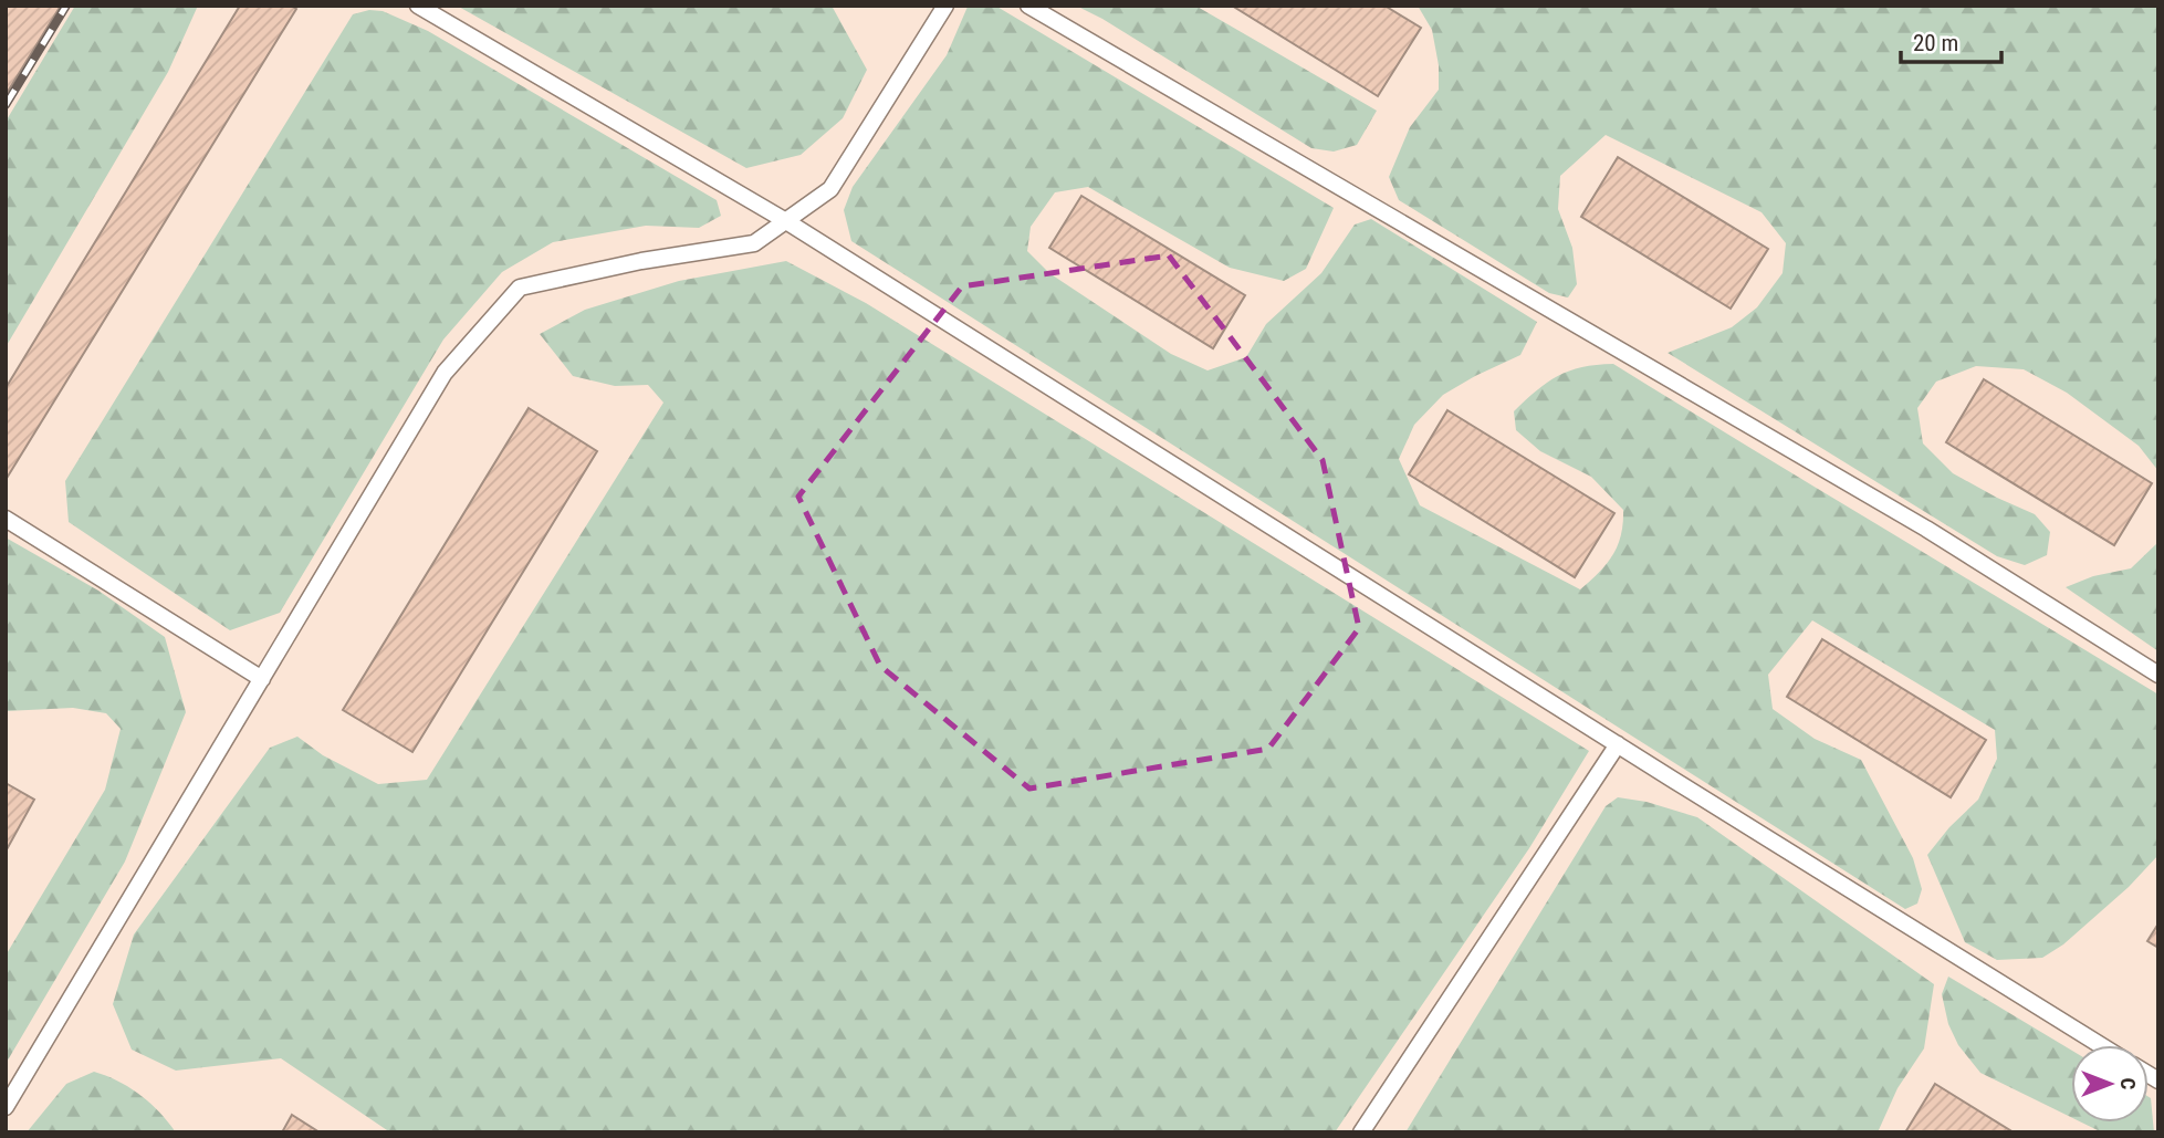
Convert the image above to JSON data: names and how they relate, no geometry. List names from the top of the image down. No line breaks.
{"scale_bar":"20 m","north":"right"}
